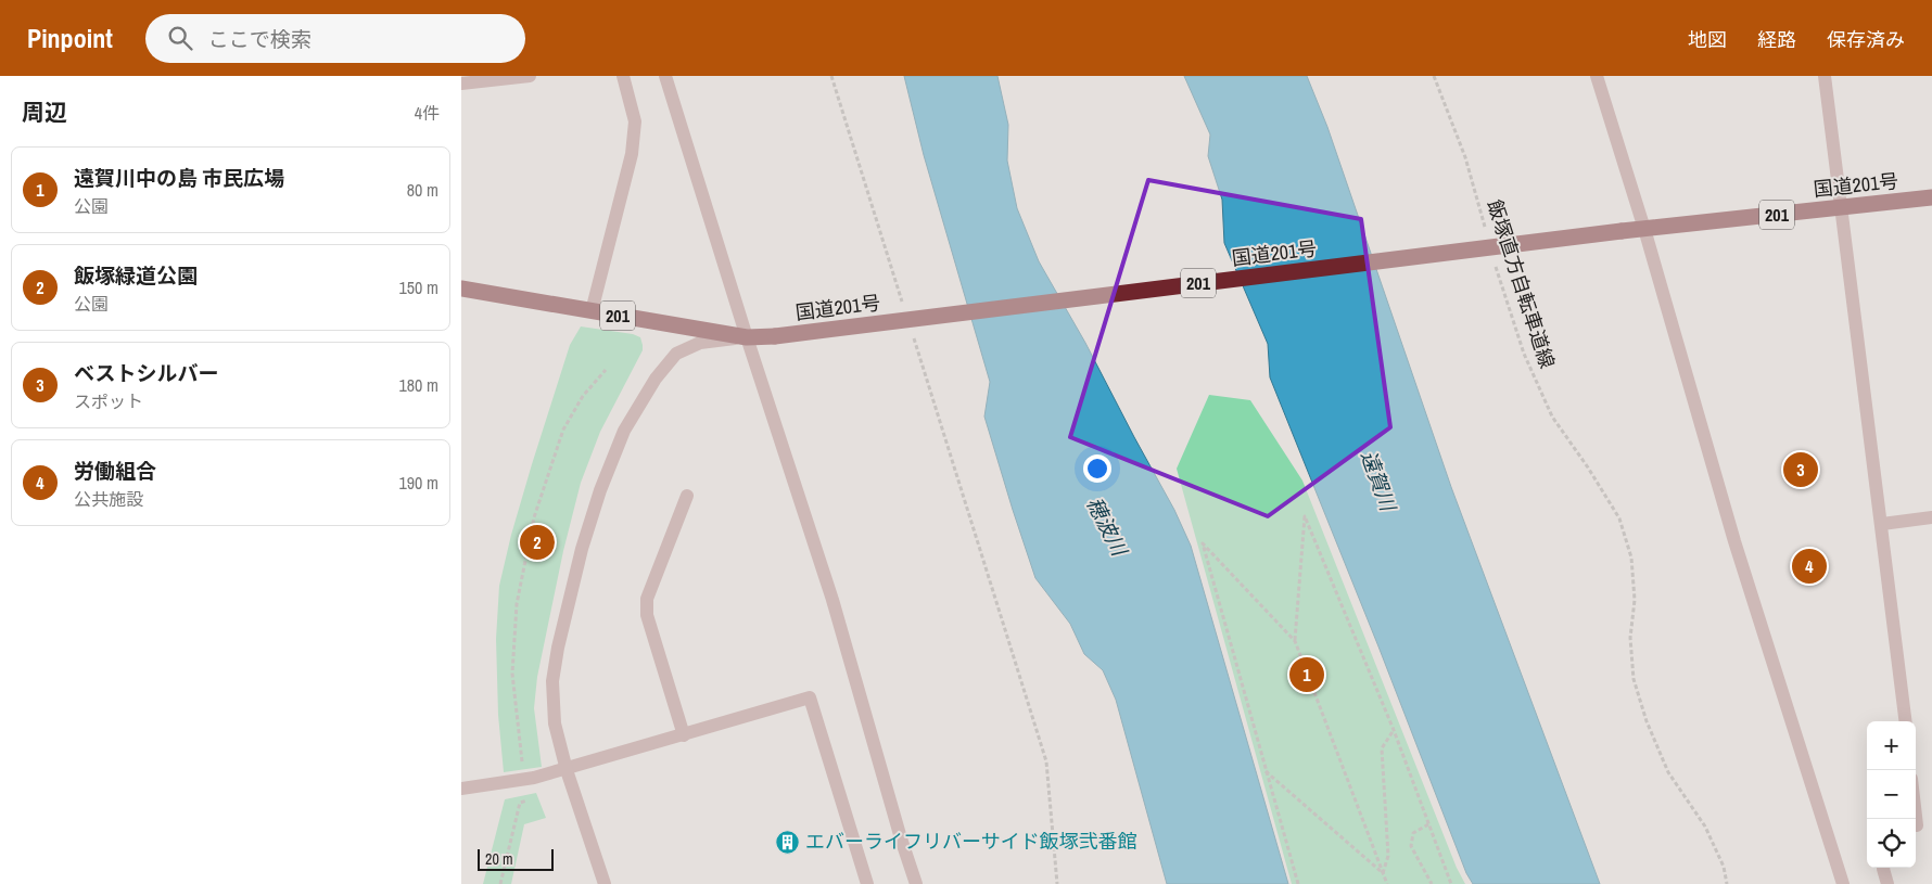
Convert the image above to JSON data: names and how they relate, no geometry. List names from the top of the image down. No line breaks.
{"streets":{"highway":["国道201号","201"],"path":["飯塚直方自転車道線"]},"water":["遠賀川","穂波川"],"places":{"building":["エバーライフリバーサイド飯塚弐番館"]},"scale_bar":"20 m","page":{"header":"Pinpoint","search":"ここで検索","nav":["地図","経路","保存済み"],"heading":["周辺","4件"],"list":[{"mark":"1","name":"遠賀川中の島 市民広場","note":"公園","value":"80 m"},{"mark":"2","name":"飯塚緑道公園","note":"公園","value":"150 m"},{"mark":"3","name":"ベストシルバー","note":"スポット","value":"180 m"},{"mark":"4","name":"労働組合","note":"公共施設","value":"190 m"}],"pins":["3","2","4","1"],"map_buttons":["+","−"],"scale":"20 m"}}
